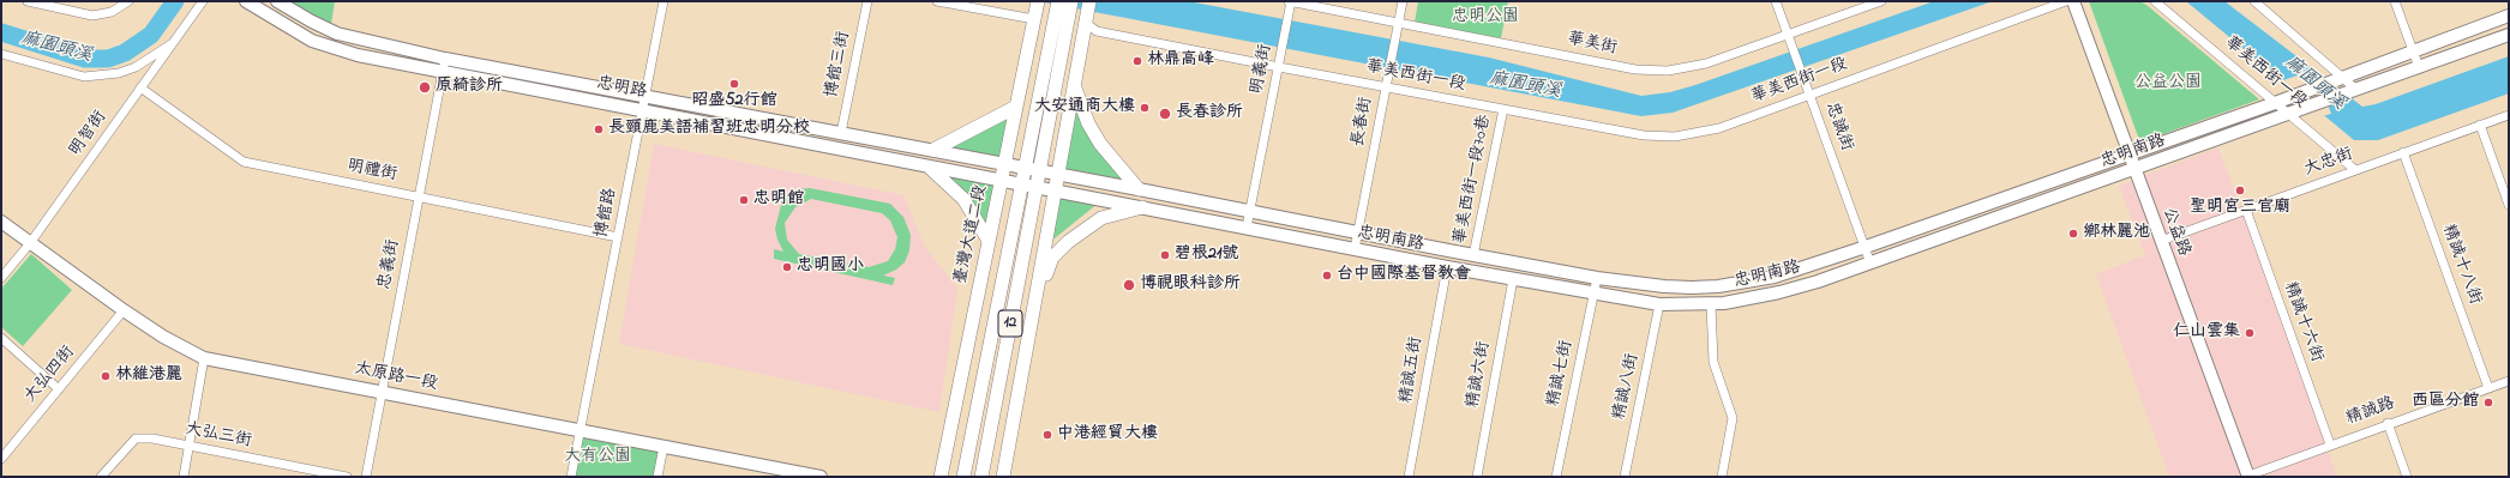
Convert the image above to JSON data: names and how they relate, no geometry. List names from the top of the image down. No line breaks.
{"streets":{"main road":["忠明路","忠明南路","公益路","臺灣大道二段","12","太原路一段"],"street":["華美街","博館三街","明義街","華美西街一段","長春街","忠誠街","明智街","大忠街","明禮街","華美西街一段70巷","博館路","忠義街","精誠十八街","精誠十六街","精誠五街","精誠七街","大弘四街","精誠六街","精誠八街","精誠路","大弘三街"]},"crossings":[["華美街","明義街"],["華美街","長春街"],["華美街","忠誠街"],["博館三街","忠明路"],["明義街","華美西街一段"],["明義街","忠明南路"],["華美西街一段","長春街"],["華美西街一段","忠誠街"],["華美西街一段","忠明南路"],["華美西街一段","大忠街"],["華美西街一段","華美西街一段70巷"],["華美西街一段","12"],["忠明路","忠明南路"],["忠明路","博館路"],["忠明路","臺灣大道二段"],["忠明路","忠義街"],["長春街","忠明南路"],["忠誠街","忠明南路"],["明智街","明禮街"],["明智街","太原路一段"],["忠明南路","華美西街一段70巷"],["忠明南路","公益路"],["忠明南路","臺灣大道二段"],["忠明南路","12"],["忠明南路","精誠五街"],["忠明南路","精誠七街"],["忠明南路","精誠六街"],["忠明南路","精誠八街"],["大忠街","公益路"],["大忠街","精誠十八街"],["大忠街","精誠十六街"],["明禮街","博館路"],["明禮街","忠義街"],["博館路","太原路一段"],["公益路","精誠路"],["忠義街","太原路一段"],["精誠十八街","精誠路"],["精誠十六街","精誠路"],["大弘四街","太原路一段"]],"water":["麻園頭溪"],"parks":["忠明公園","公益公園","大有公園"],"places":["林鼎高峰","昭盛52行館","原綺診所","大安通商大樓","長春診所","長頸鹿美語補習班忠明分校","聖明宮三官廟","忠明館","鄉林麗池","碧根21號","忠明國小","台中國際基督教會","博視眼科診所","仁山雲集","林維港麗","西區分館","中港經貿大樓"]}
